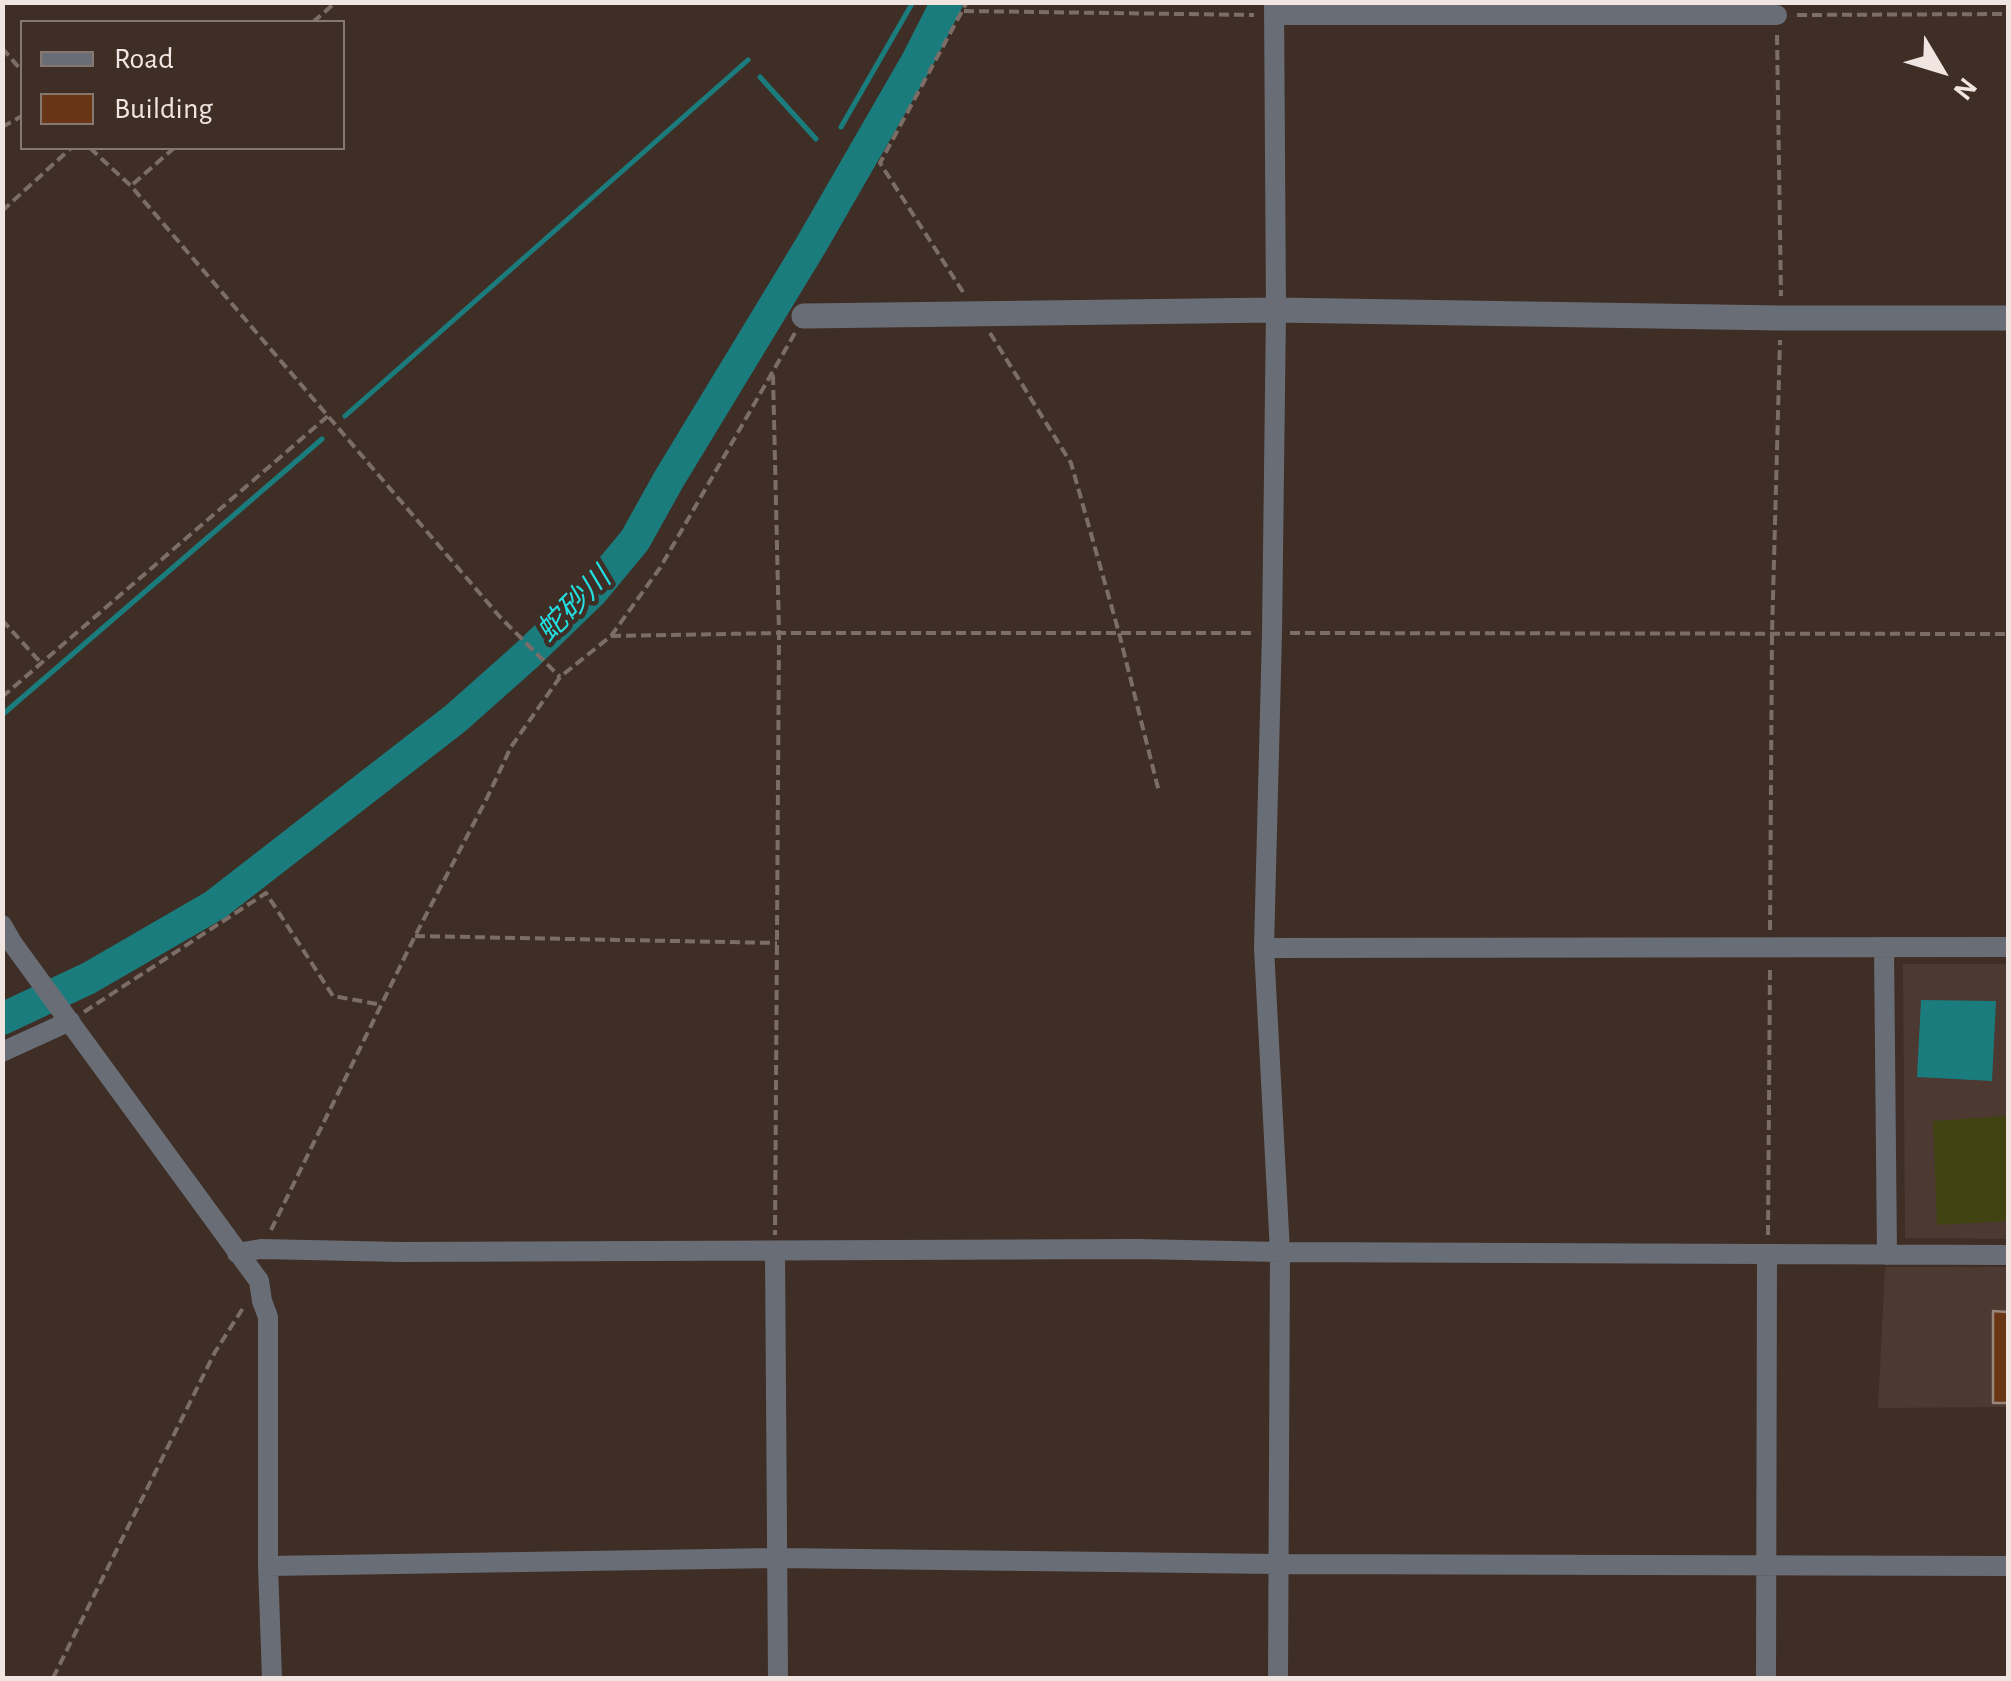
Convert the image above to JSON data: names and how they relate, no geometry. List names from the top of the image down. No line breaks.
{"water":["蛇砂川"],"legend":["Road","Building"],"north":"bottom right"}
